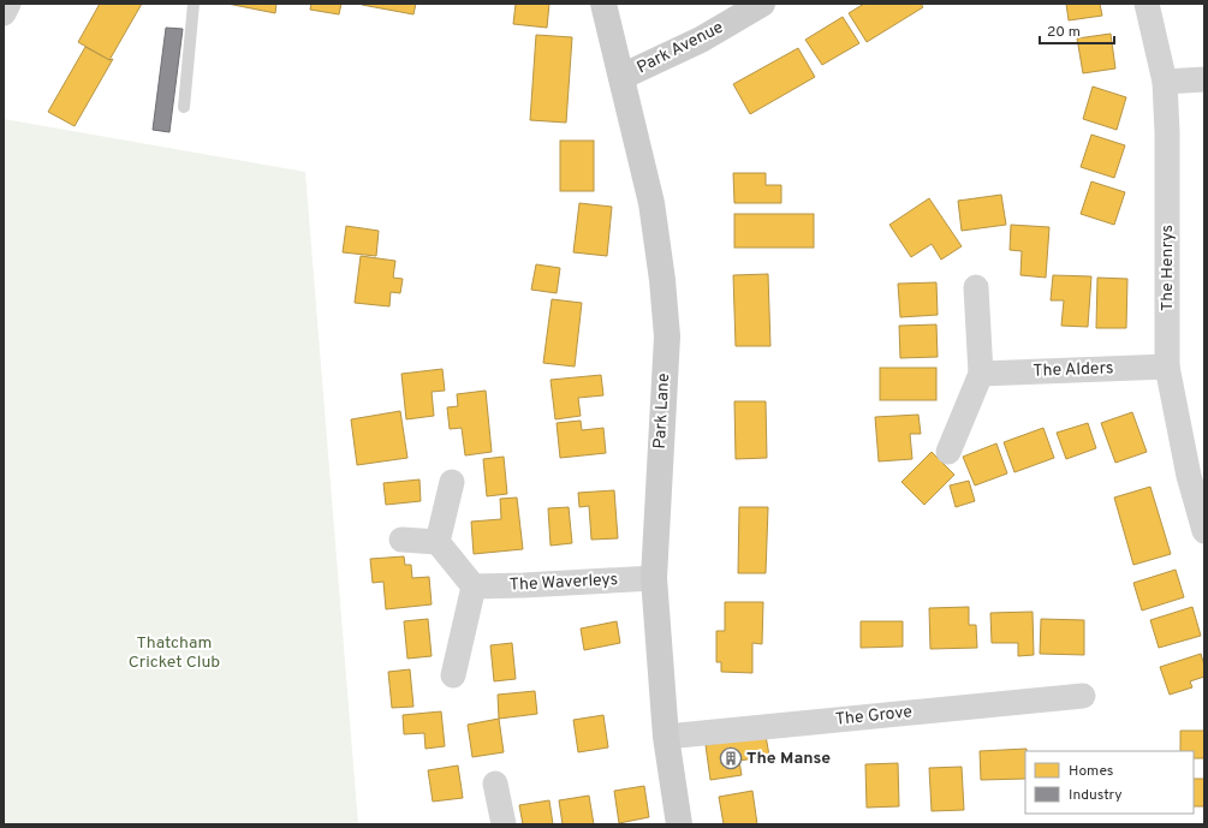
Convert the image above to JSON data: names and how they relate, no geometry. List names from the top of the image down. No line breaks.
{"streets":{"street":["Park Avenue","The Henrys","The Alders","Park Lane","The Waverleys","The Grove"]},"crossings":[["Park Avenue","Park Lane"],["The Henrys","The Alders"],["Park Lane","The Waverleys"],["Park Lane","The Grove"]],"parks":["Thatcham Cricket Club"],"places":{"building":["The Manse"]},"legend":["Homes","Industry"],"scale_bar":"20 m"}
